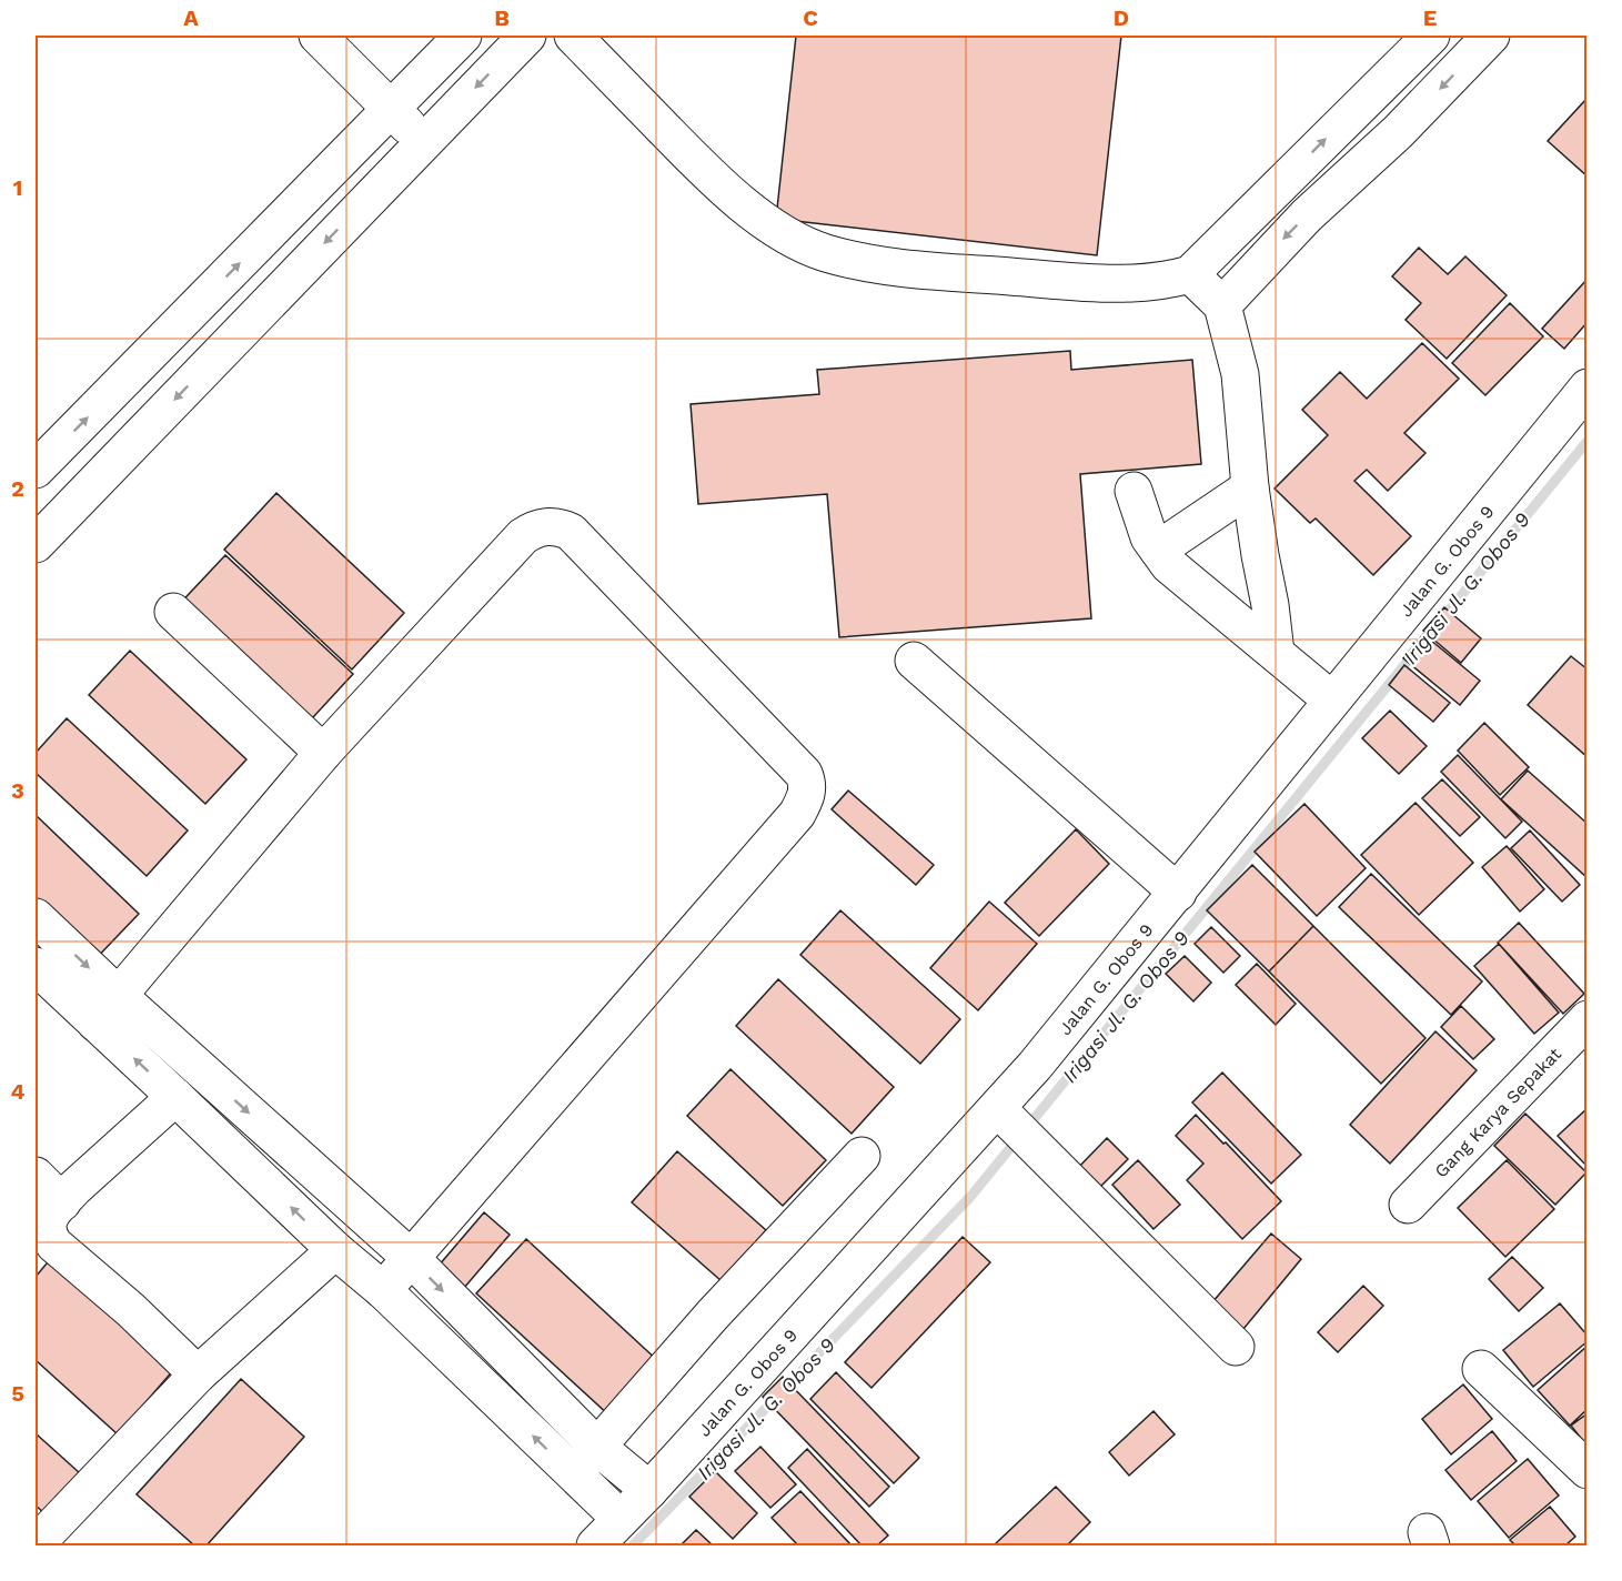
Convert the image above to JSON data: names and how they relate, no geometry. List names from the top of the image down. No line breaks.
{"streets":{"street":["Jalan G. Obos 9","Gang Karya Sepakat"]},"water":["Irigasi Jl. G. Obos 9"],"grid":{"columns":["A","B","C","D","E"],"rows":["1","2","3","4","5"]}}
